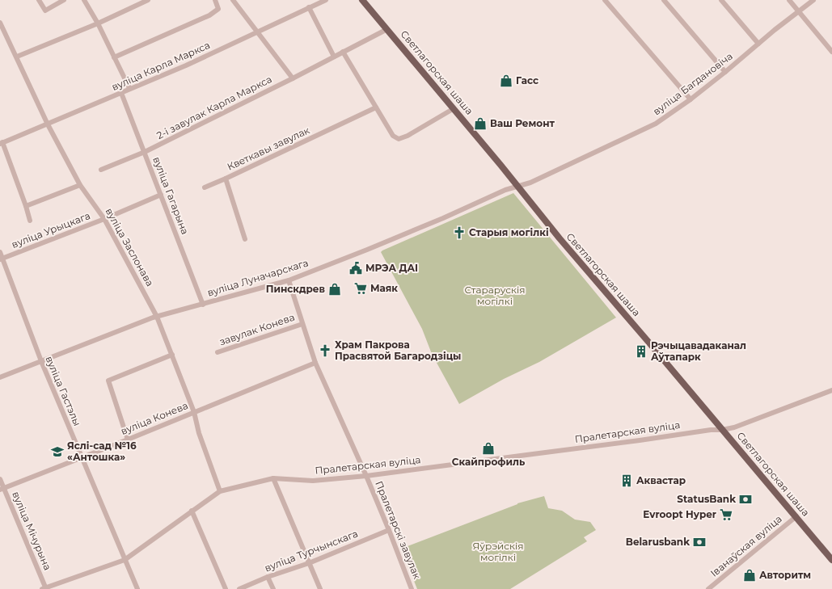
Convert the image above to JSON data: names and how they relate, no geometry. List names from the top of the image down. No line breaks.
{"streets":{"main road":["Светлагорская шаша"],"street":["вуліца Карла Маркса","вуліца Багдановіча","2-і завулак Карла Маркса","Кветкавы завулак","вуліца Гагарына","вуліца Урыцкага","вуліца Заслонава","вуліца Луначарскага","завулак Конева","вуліца Гастэлы","вуліца Конева","Пралетарская вуліца","Пралетарскі завулак","вуліца Мічурына","Іванаўская вуліца","вуліца Турчынскага"]},"crossings":[["вуліца Карла Маркса","вуліца Гагарына"],["вуліца Карла Маркса","вуліца Заслонава"],["Светлагорская шаша","вуліца Багдановіча"],["Светлагорская шаша","2-і завулак Карла Маркса"],["Светлагорская шаша","вуліца Луначарскага"],["Светлагорская шаша","Пралетарская вуліца"],["Светлагорская шаша","Іванаўская вуліца"],["вуліца Багдановіча","вуліца Луначарскага"],["2-і завулак Карла Маркса","вуліца Гагарына"],["вуліца Гагарына","вуліца Урыцкага"],["вуліца Гагарына","вуліца Луначарскага"],["вуліца Урыцкага","вуліца Заслонава"],["вуліца Урыцкага","вуліца Гастэлы"],["вуліца Заслонава","вуліца Луначарскага"],["вуліца Заслонава","вуліца Конева"],["вуліца Заслонава","Пралетарская вуліца"],["вуліца Луначарскага","вуліца Гастэлы"],["вуліца Луначарскага","Пралетарскі завулак"],["завулак Конева","Пралетарскі завулак"],["вуліца Гастэлы","вуліца Конева"],["вуліца Гастэлы","Пралетарская вуліца"],["вуліца Конева","Пралетарскі завулак"],["вуліца Конева","вуліца Мічурына"],["Пралетарская вуліца","Пралетарскі завулак"],["Пралетарская вуліца","вуліца Мічурына"],["Пралетарскі завулак","вуліца Турчынскага"]],"parks":["Старарускія могілкі","Яўрэйскія могілкі"],"places":{"shop":["Гасс","Ваш Ремонт","Пинскдрев","Скайпрофиль","Авторитм"],"church":["Старыя могілкі","Храм Пакрова Прасвятой Багародзіцы"],"public building":["МРЭА ДАІ"],"supermarket":["Маяк","Evroopt Hyper"],"building":["Рэчыцавадаканал Аўтапарк","Аквастар"],"school or university":["Яслі-сад №16 «Антошка»"],"bank":["StatusBank","Belarusbank"]}}
